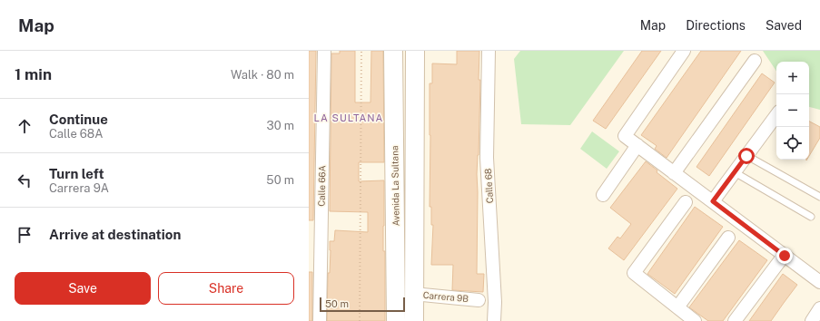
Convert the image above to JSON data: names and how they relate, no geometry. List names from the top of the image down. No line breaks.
{"streets":{"street":["Calle 66A","Avenida La Sultana","Calle 68","Carrera 9B"]},"crossings":[["Avenida La Sultana","Carrera 9B"]],"districts":["LA SULTANA"],"scale_bar":"50 m","page":{"header":"Map","nav":["Map","Directions","Saved"],"heading":["1 min","Walk · 80 m"],"map_buttons":["+","−"],"list":[["Continue","Calle 68A","30 m"],["Turn left","Carrera 9A","50 m"],"Arrive at destination"],"buttons":["Save","Share"],"scale":"50 m"}}
